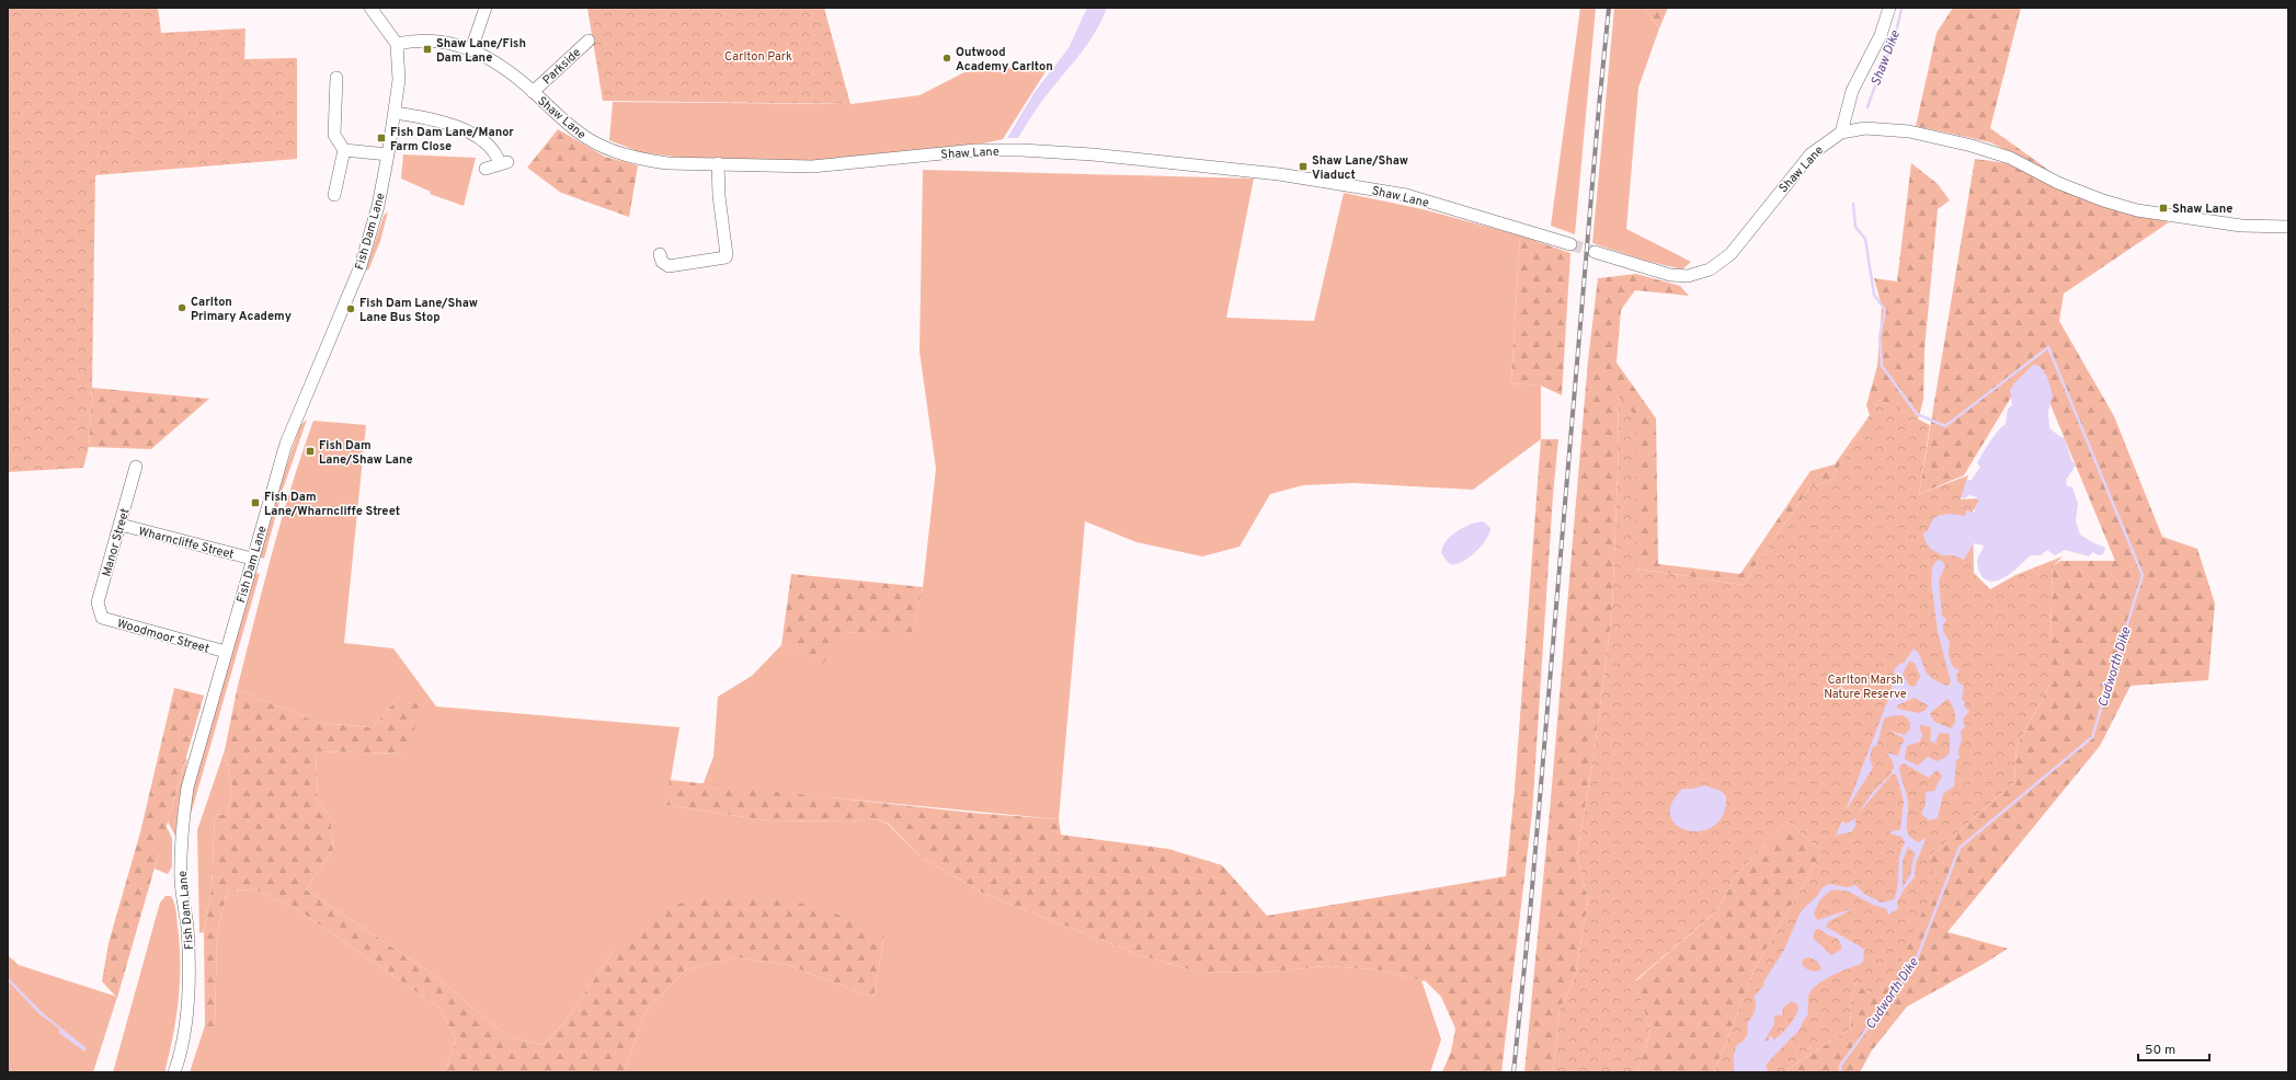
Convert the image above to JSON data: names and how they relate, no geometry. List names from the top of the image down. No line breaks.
{"streets":{"street":["Parkside","Shaw Lane","Fish Dam Lane","Manor Street","Wharncliffe Street","Woodmoor Street"]},"crossings":[["Parkside","Shaw Lane"],["Shaw Lane","Fish Dam Lane"],["Fish Dam Lane","Wharncliffe Street"],["Fish Dam Lane","Woodmoor Street"],["Manor Street","Wharncliffe Street"],["Manor Street","Woodmoor Street"]],"water":["Shaw Dike","Cudworth Dike"],"parks":["Carlton Park","Carlton Marsh Nature Reserve"],"places":{"transit":["Shaw Lane/Fish Dam Lane","Fish Dam Lane/Manor Farm Close","Shaw Lane/Shaw Viaduct","Shaw Lane","Fish Dam Lane/Shaw Lane","Fish Dam Lane/Wharncliffe Street"],"other":["Outwood Academy Carlton","Carlton Primary Academy","Fish Dam Lane/Shaw Lane Bus Stop"]},"scale_bar":"50 m"}
